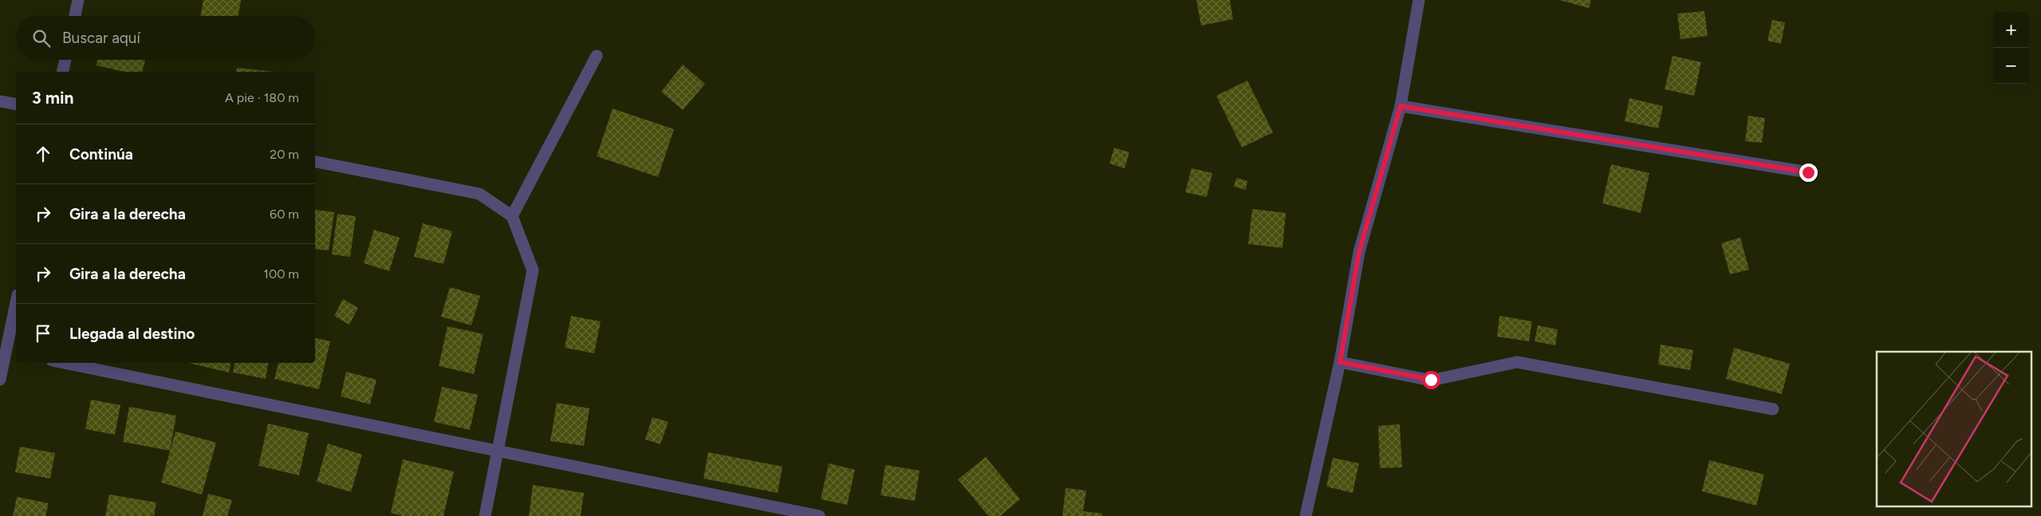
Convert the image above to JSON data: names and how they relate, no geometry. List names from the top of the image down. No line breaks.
{"page":{"map_buttons":["+","−"],"search":"Buscar aquí","heading":["3 min","A pie · 180 m"],"list":[["Continúa","20 m"],["Gira a la derecha","60 m"],["Gira a la derecha","100 m"],"Llegada al destino"]}}
